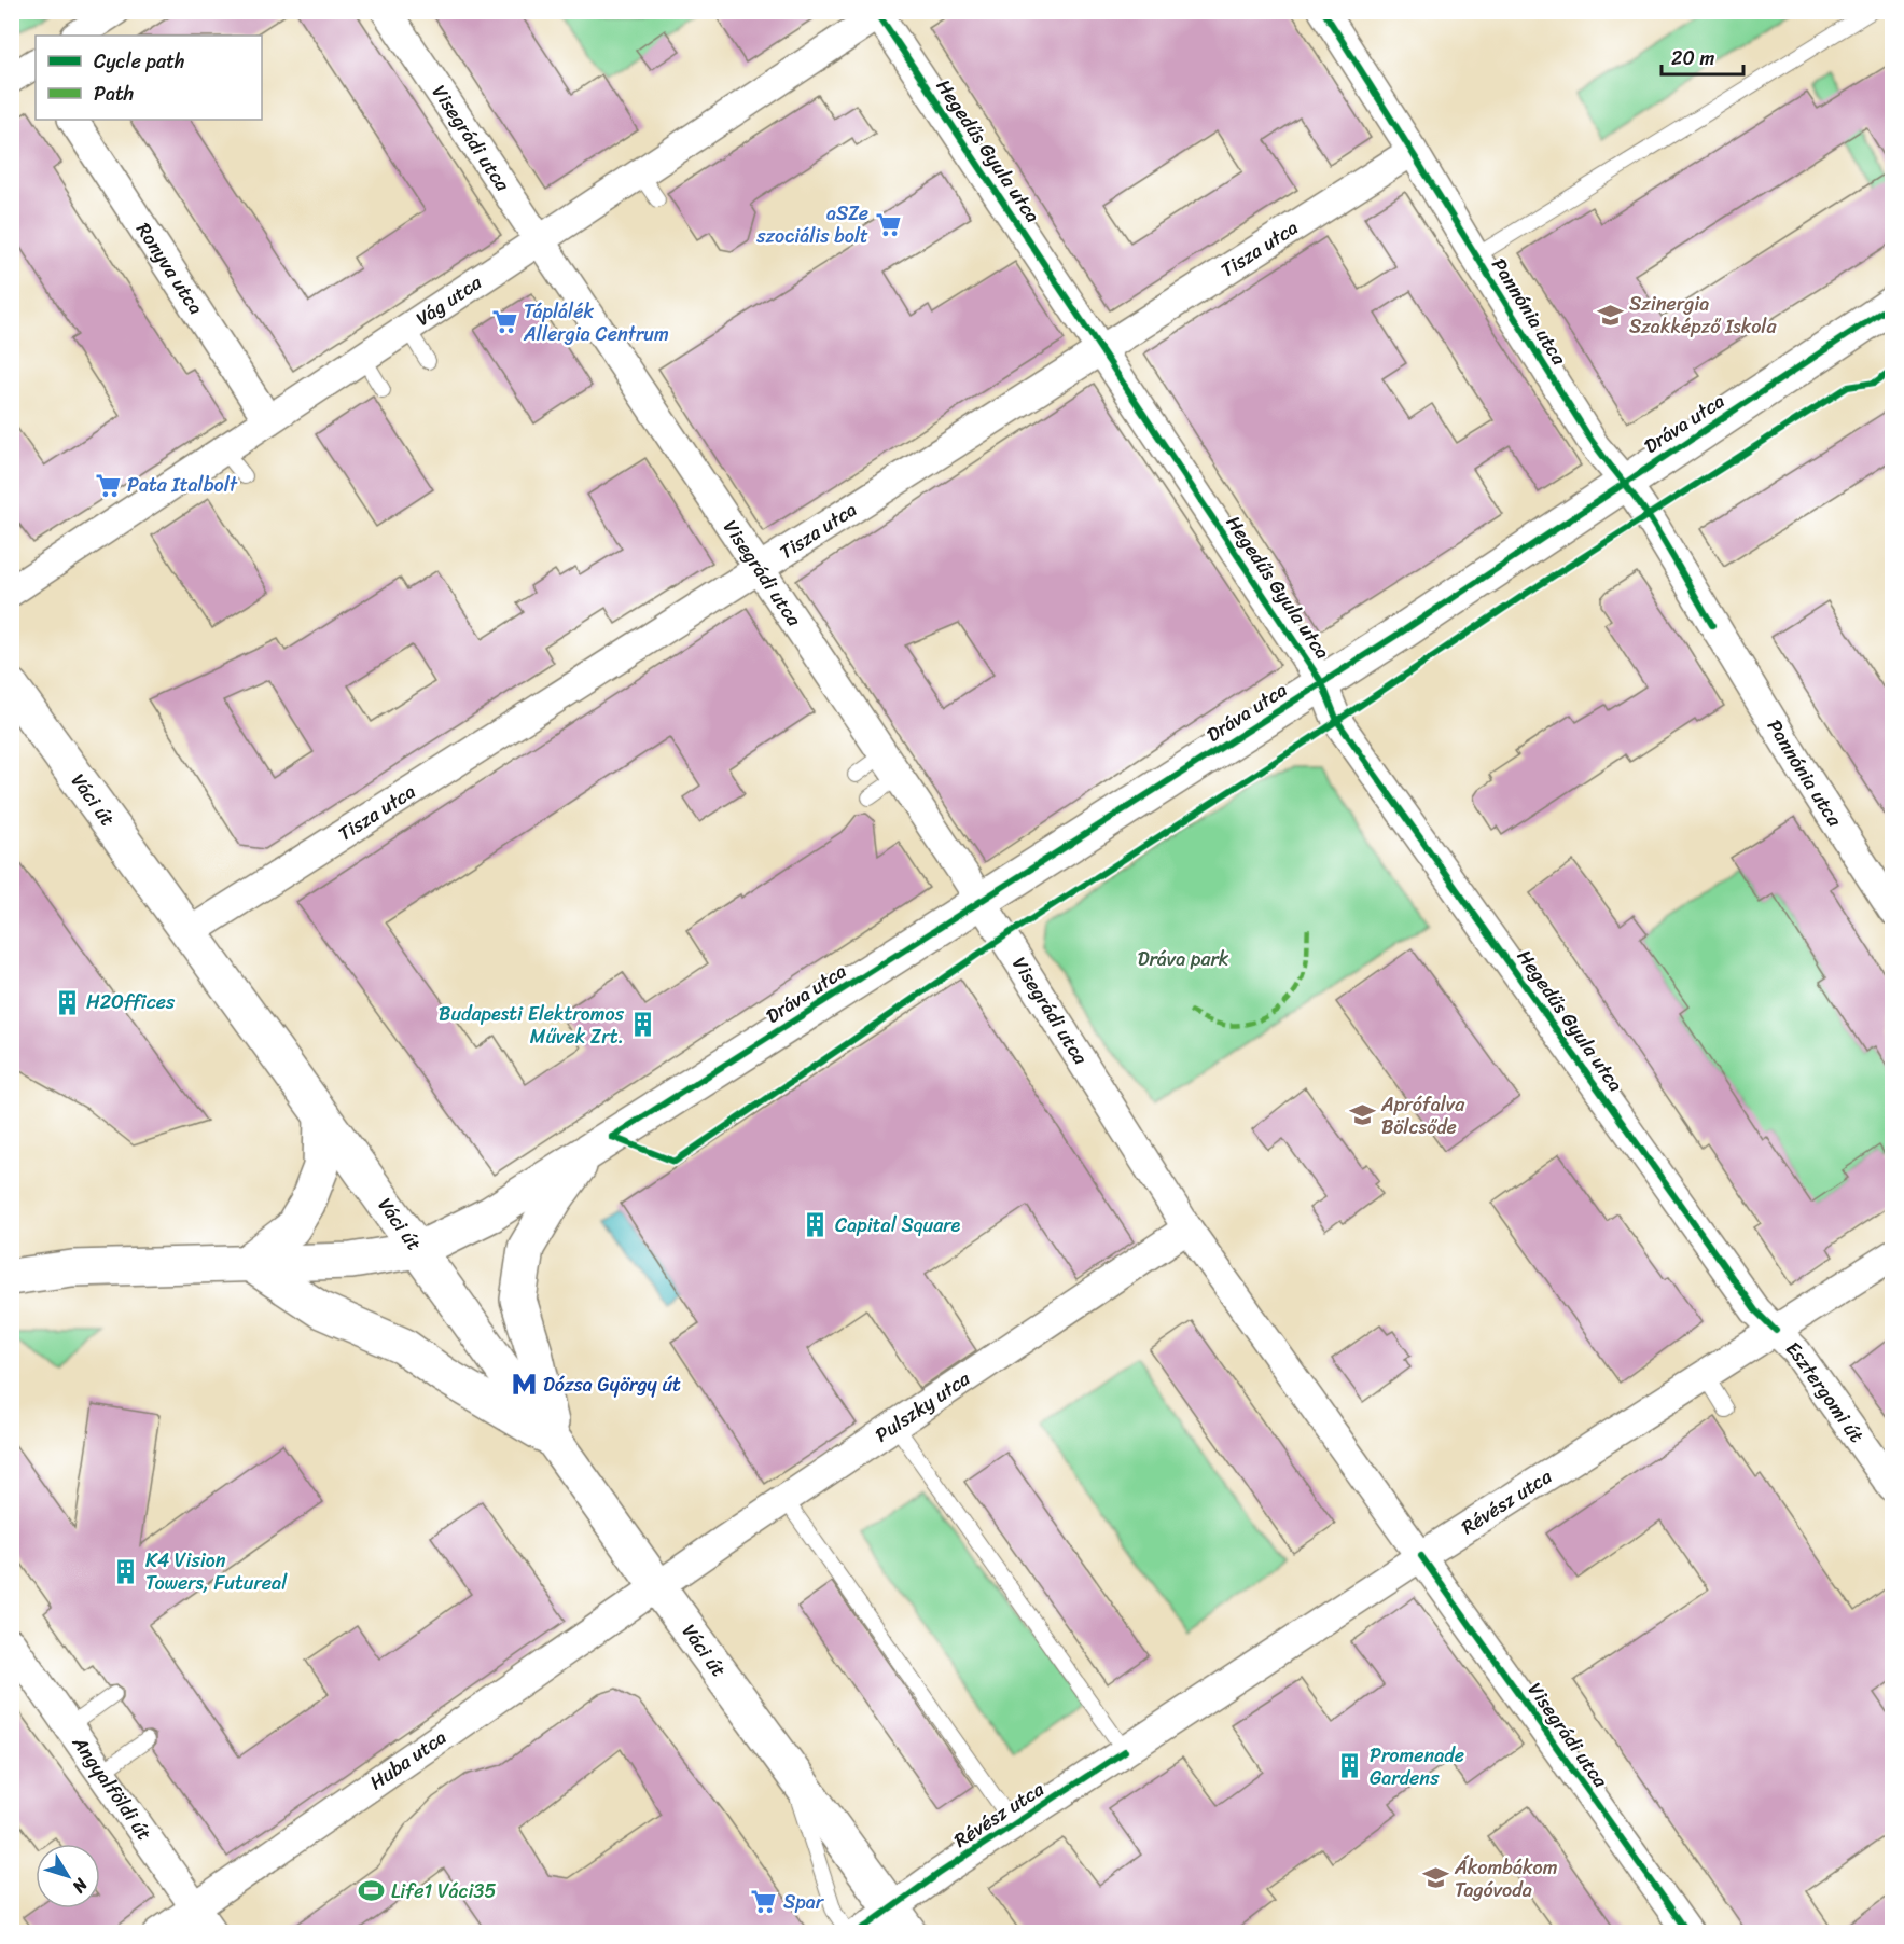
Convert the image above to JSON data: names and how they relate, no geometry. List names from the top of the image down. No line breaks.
{"streets":{"main road":["Dráva utca","Váci út"],"street":["Visegrádi utca","Hegedűs Gyula utca","Tisza utca","Ronyva utca","Vág utca","Pannónia utca","Esztergomi út","Pulszky utca","Révész utca","Huba utca","Angyalföldi út"]},"crossings":[["Visegrádi utca","Tisza utca"],["Visegrádi utca","Vág utca"],["Visegrádi utca","Dráva utca"],["Visegrádi utca","Pulszky utca"],["Visegrádi utca","Révész utca"],["Hegedűs Gyula utca","Tisza utca"],["Hegedűs Gyula utca","Vág utca"],["Hegedűs Gyula utca","Dráva utca"],["Hegedűs Gyula utca","Esztergomi út"],["Hegedűs Gyula utca","Révész utca"],["Tisza utca","Pannónia utca"],["Tisza utca","Váci út"],["Ronyva utca","Vág utca"],["Pannónia utca","Dráva utca"],["Dráva utca","Váci út"],["Váci út","Pulszky utca"],["Váci út","Révész utca"],["Váci út","Huba utca"],["Esztergomi út","Révész utca"],["Pulszky utca","Huba utca"],["Huba utca","Angyalföldi út"]],"parks":["Dráva park"],"places":{"supermarket":["aSZe szociális bolt","Táplálék Allergia Centrum","Pata Italbolt","Spar"],"school or university":["Szinergia Szakképző Iskola","Aprófalva Bölcsőde","Ákombákom Tagóvoda"],"building":["H2Offices","Budapesti Elektromos Művek Zrt.","Capital Square","K4 Vision Towers, Futureal","Promenade Gardens"],"metro station":["Dózsa György út"],"sports":["Life1 Váci35"]},"legend":["Cycle path","Path"],"scale_bar":"20 m","north":"bottom right"}
